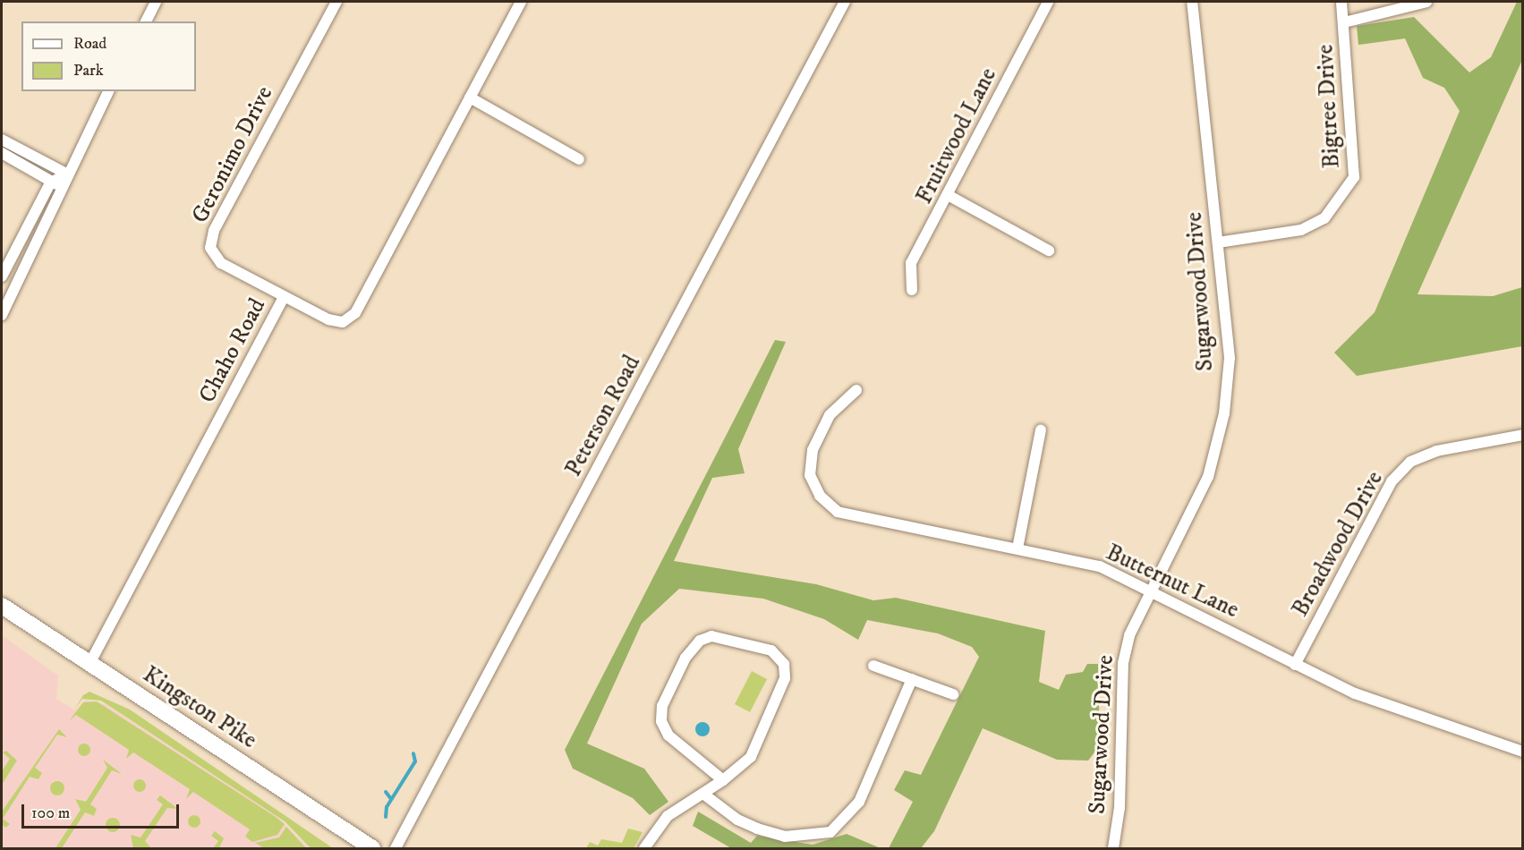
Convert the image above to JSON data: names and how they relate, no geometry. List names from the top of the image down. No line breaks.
{"streets":{"main road":["Kingston Pike"],"street":["Bigtree Drive","Fruitwood Lane","Geronimo Drive","Sugarwood Drive","Chaho Road","Peterson Road","Broadwood Drive","Butternut Lane"]},"crossings":[["Bigtree Drive","Sugarwood Drive"],["Geronimo Drive","Chaho Road"],["Sugarwood Drive","Butternut Lane"],["Chaho Road","Kingston Pike"],["Broadwood Drive","Butternut Lane"]],"legend":["Road","Park"],"scale_bar":"100 m"}
